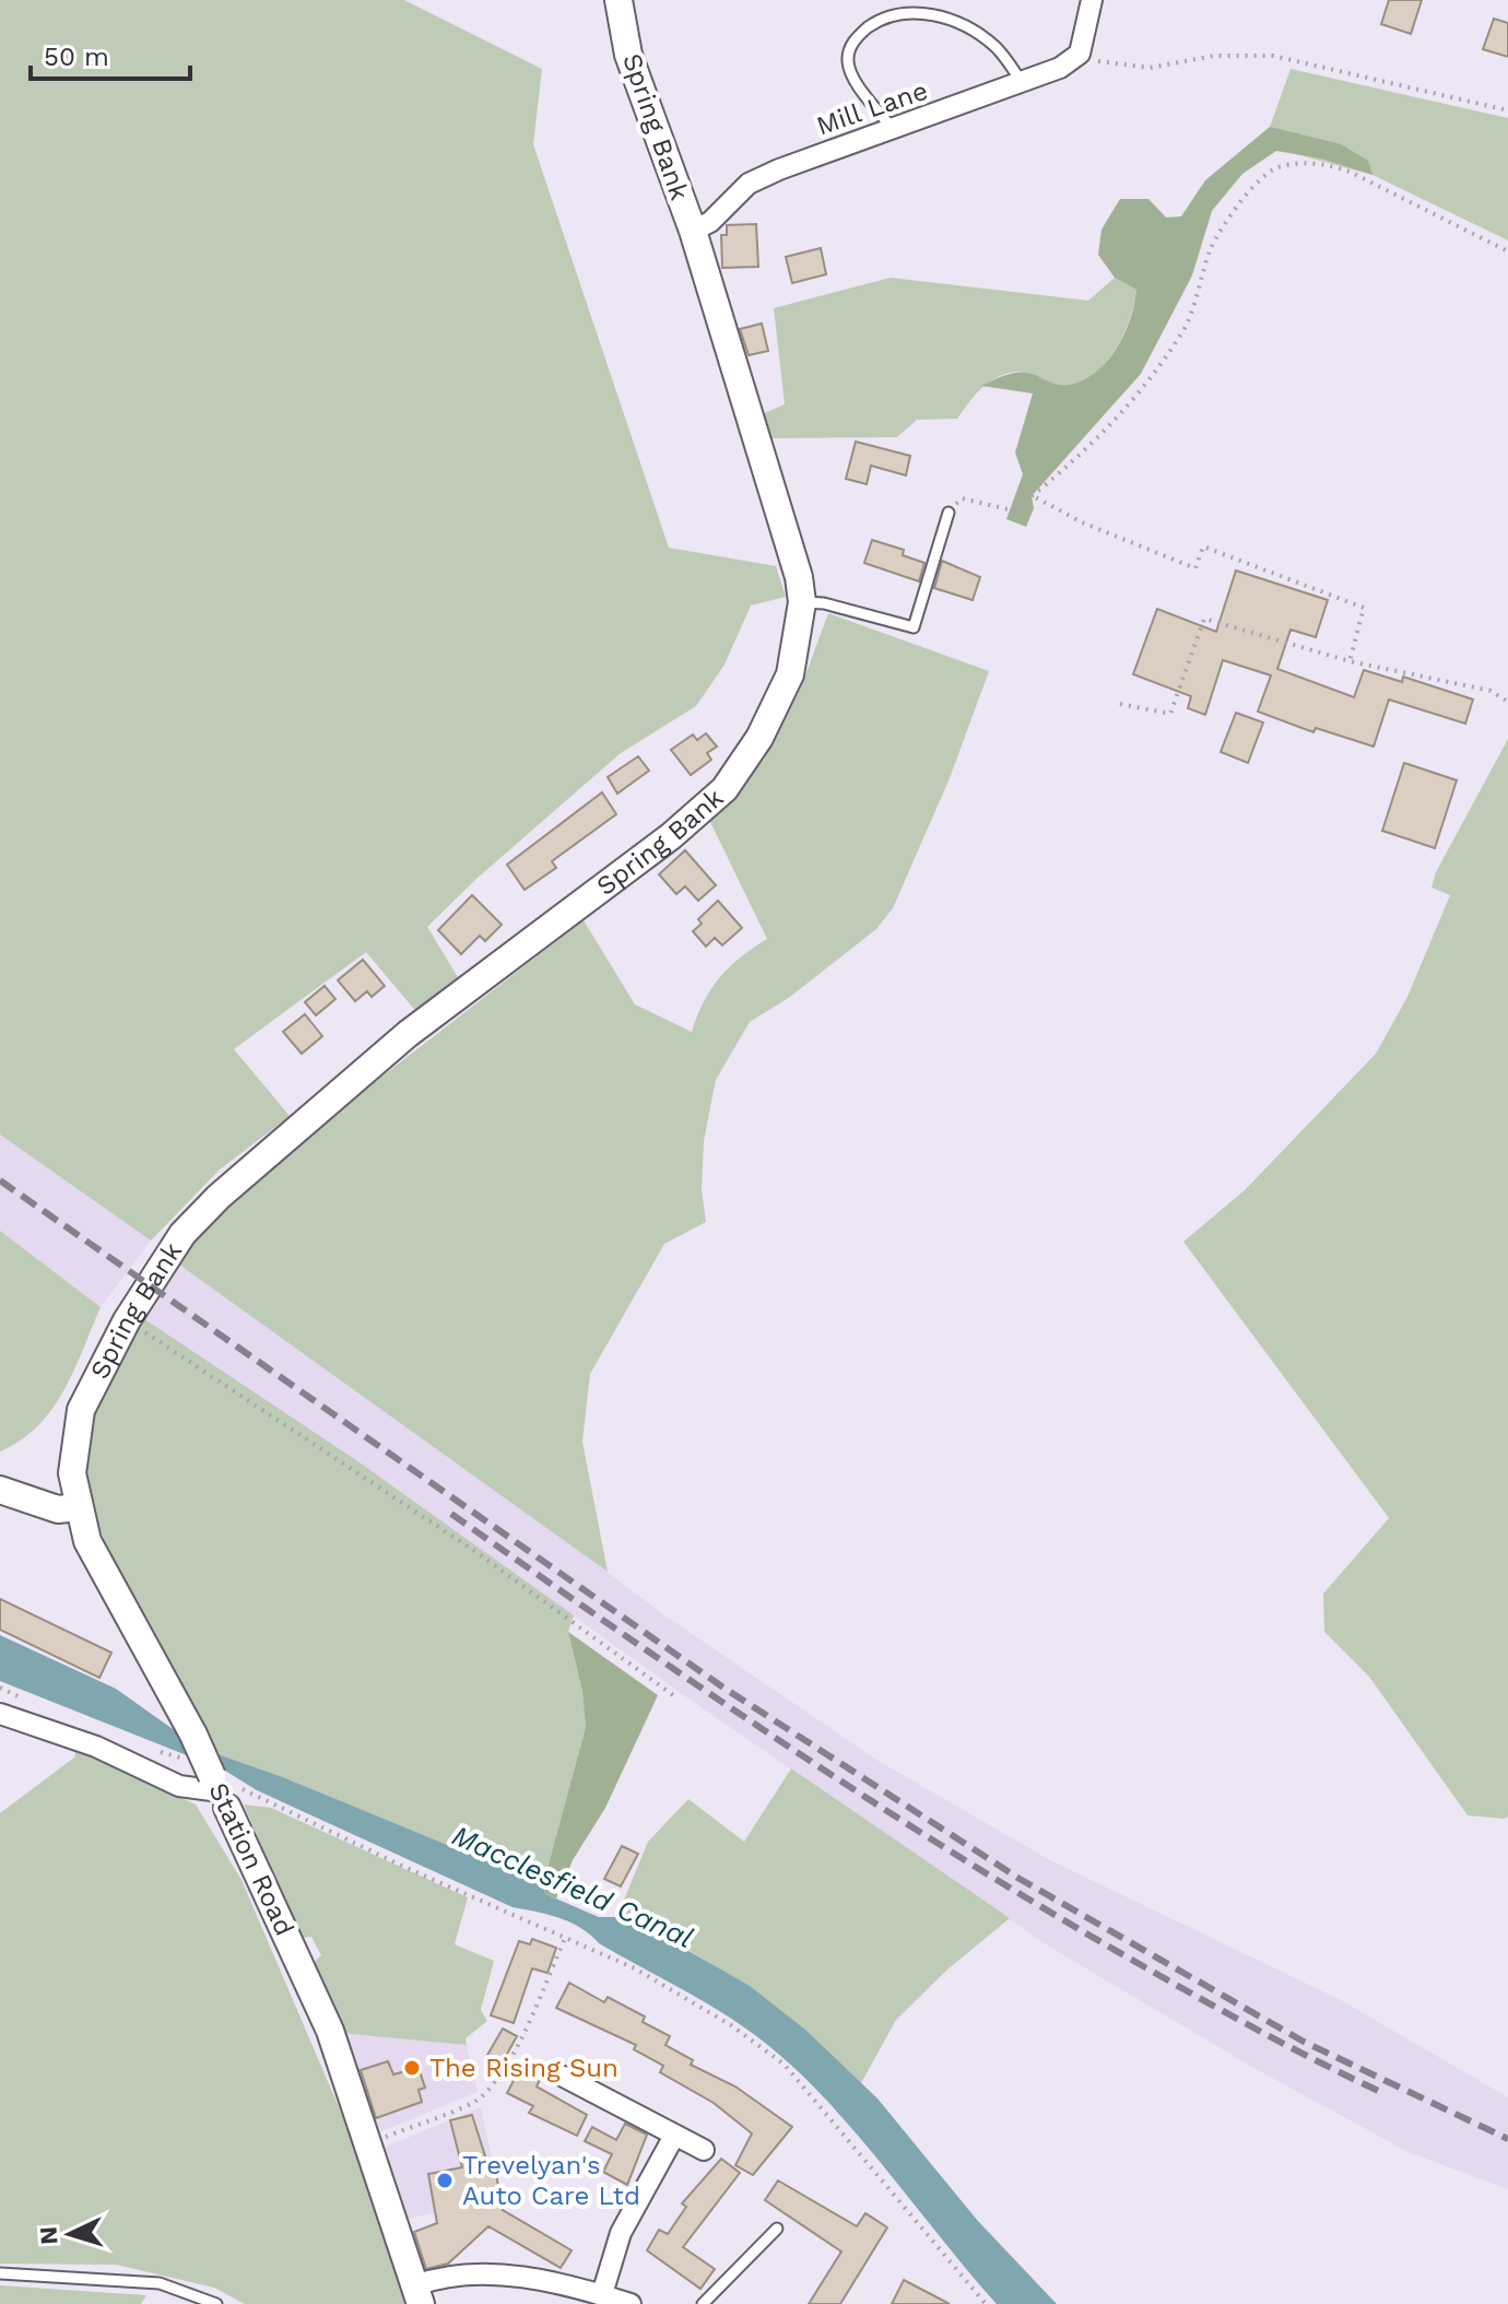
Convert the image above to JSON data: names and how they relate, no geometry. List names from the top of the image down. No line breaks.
{"streets":{"street":["Mill Lane","Spring Bank","Station Road"]},"crossings":[["Mill Lane","Spring Bank"],["Spring Bank","Station Road"]],"water":["Macclesfield Canal"],"places":["The Rising Sun","Trevelyan's Auto Care Ltd"],"scale_bar":"50 m","north":"left"}
